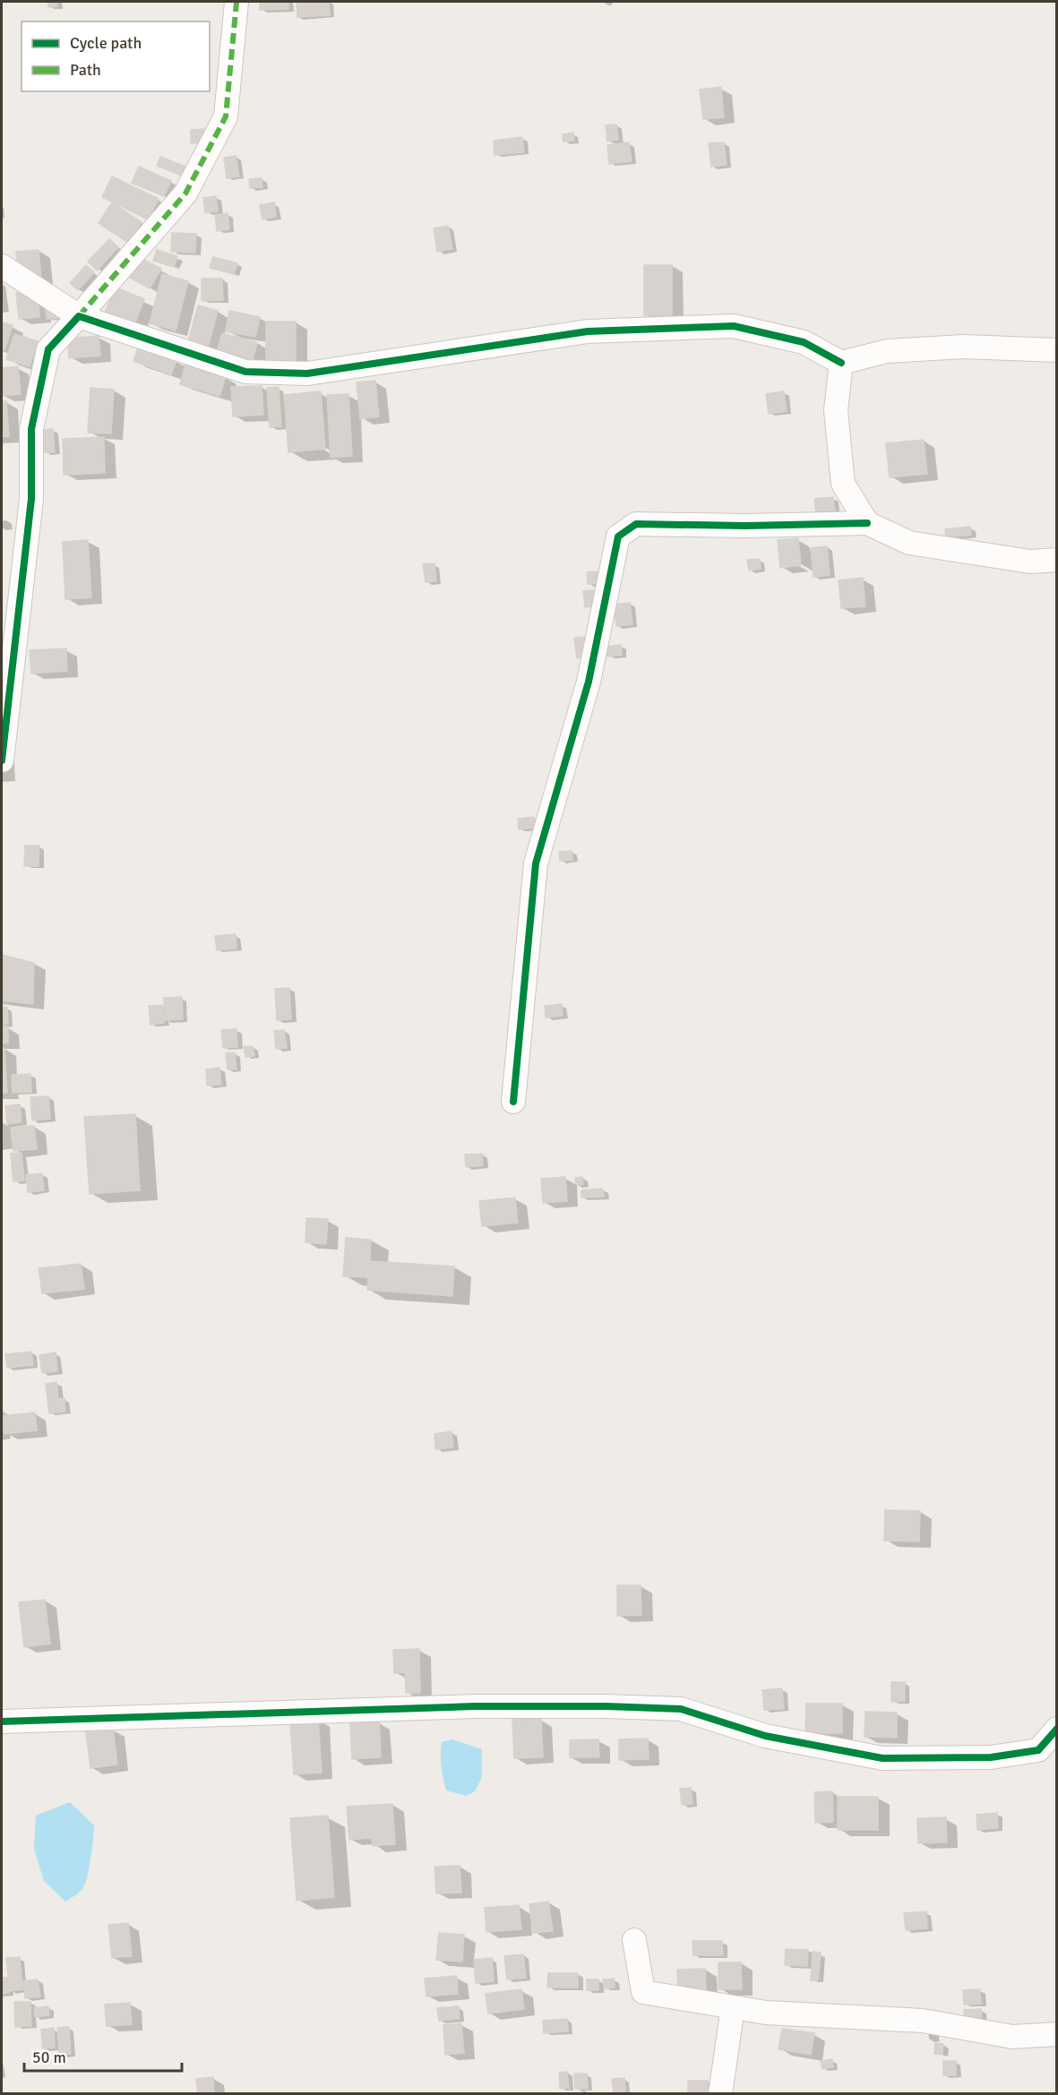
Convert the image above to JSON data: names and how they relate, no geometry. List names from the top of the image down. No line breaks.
{"legend":["Cycle path","Path"],"scale_bar":"50 m"}
